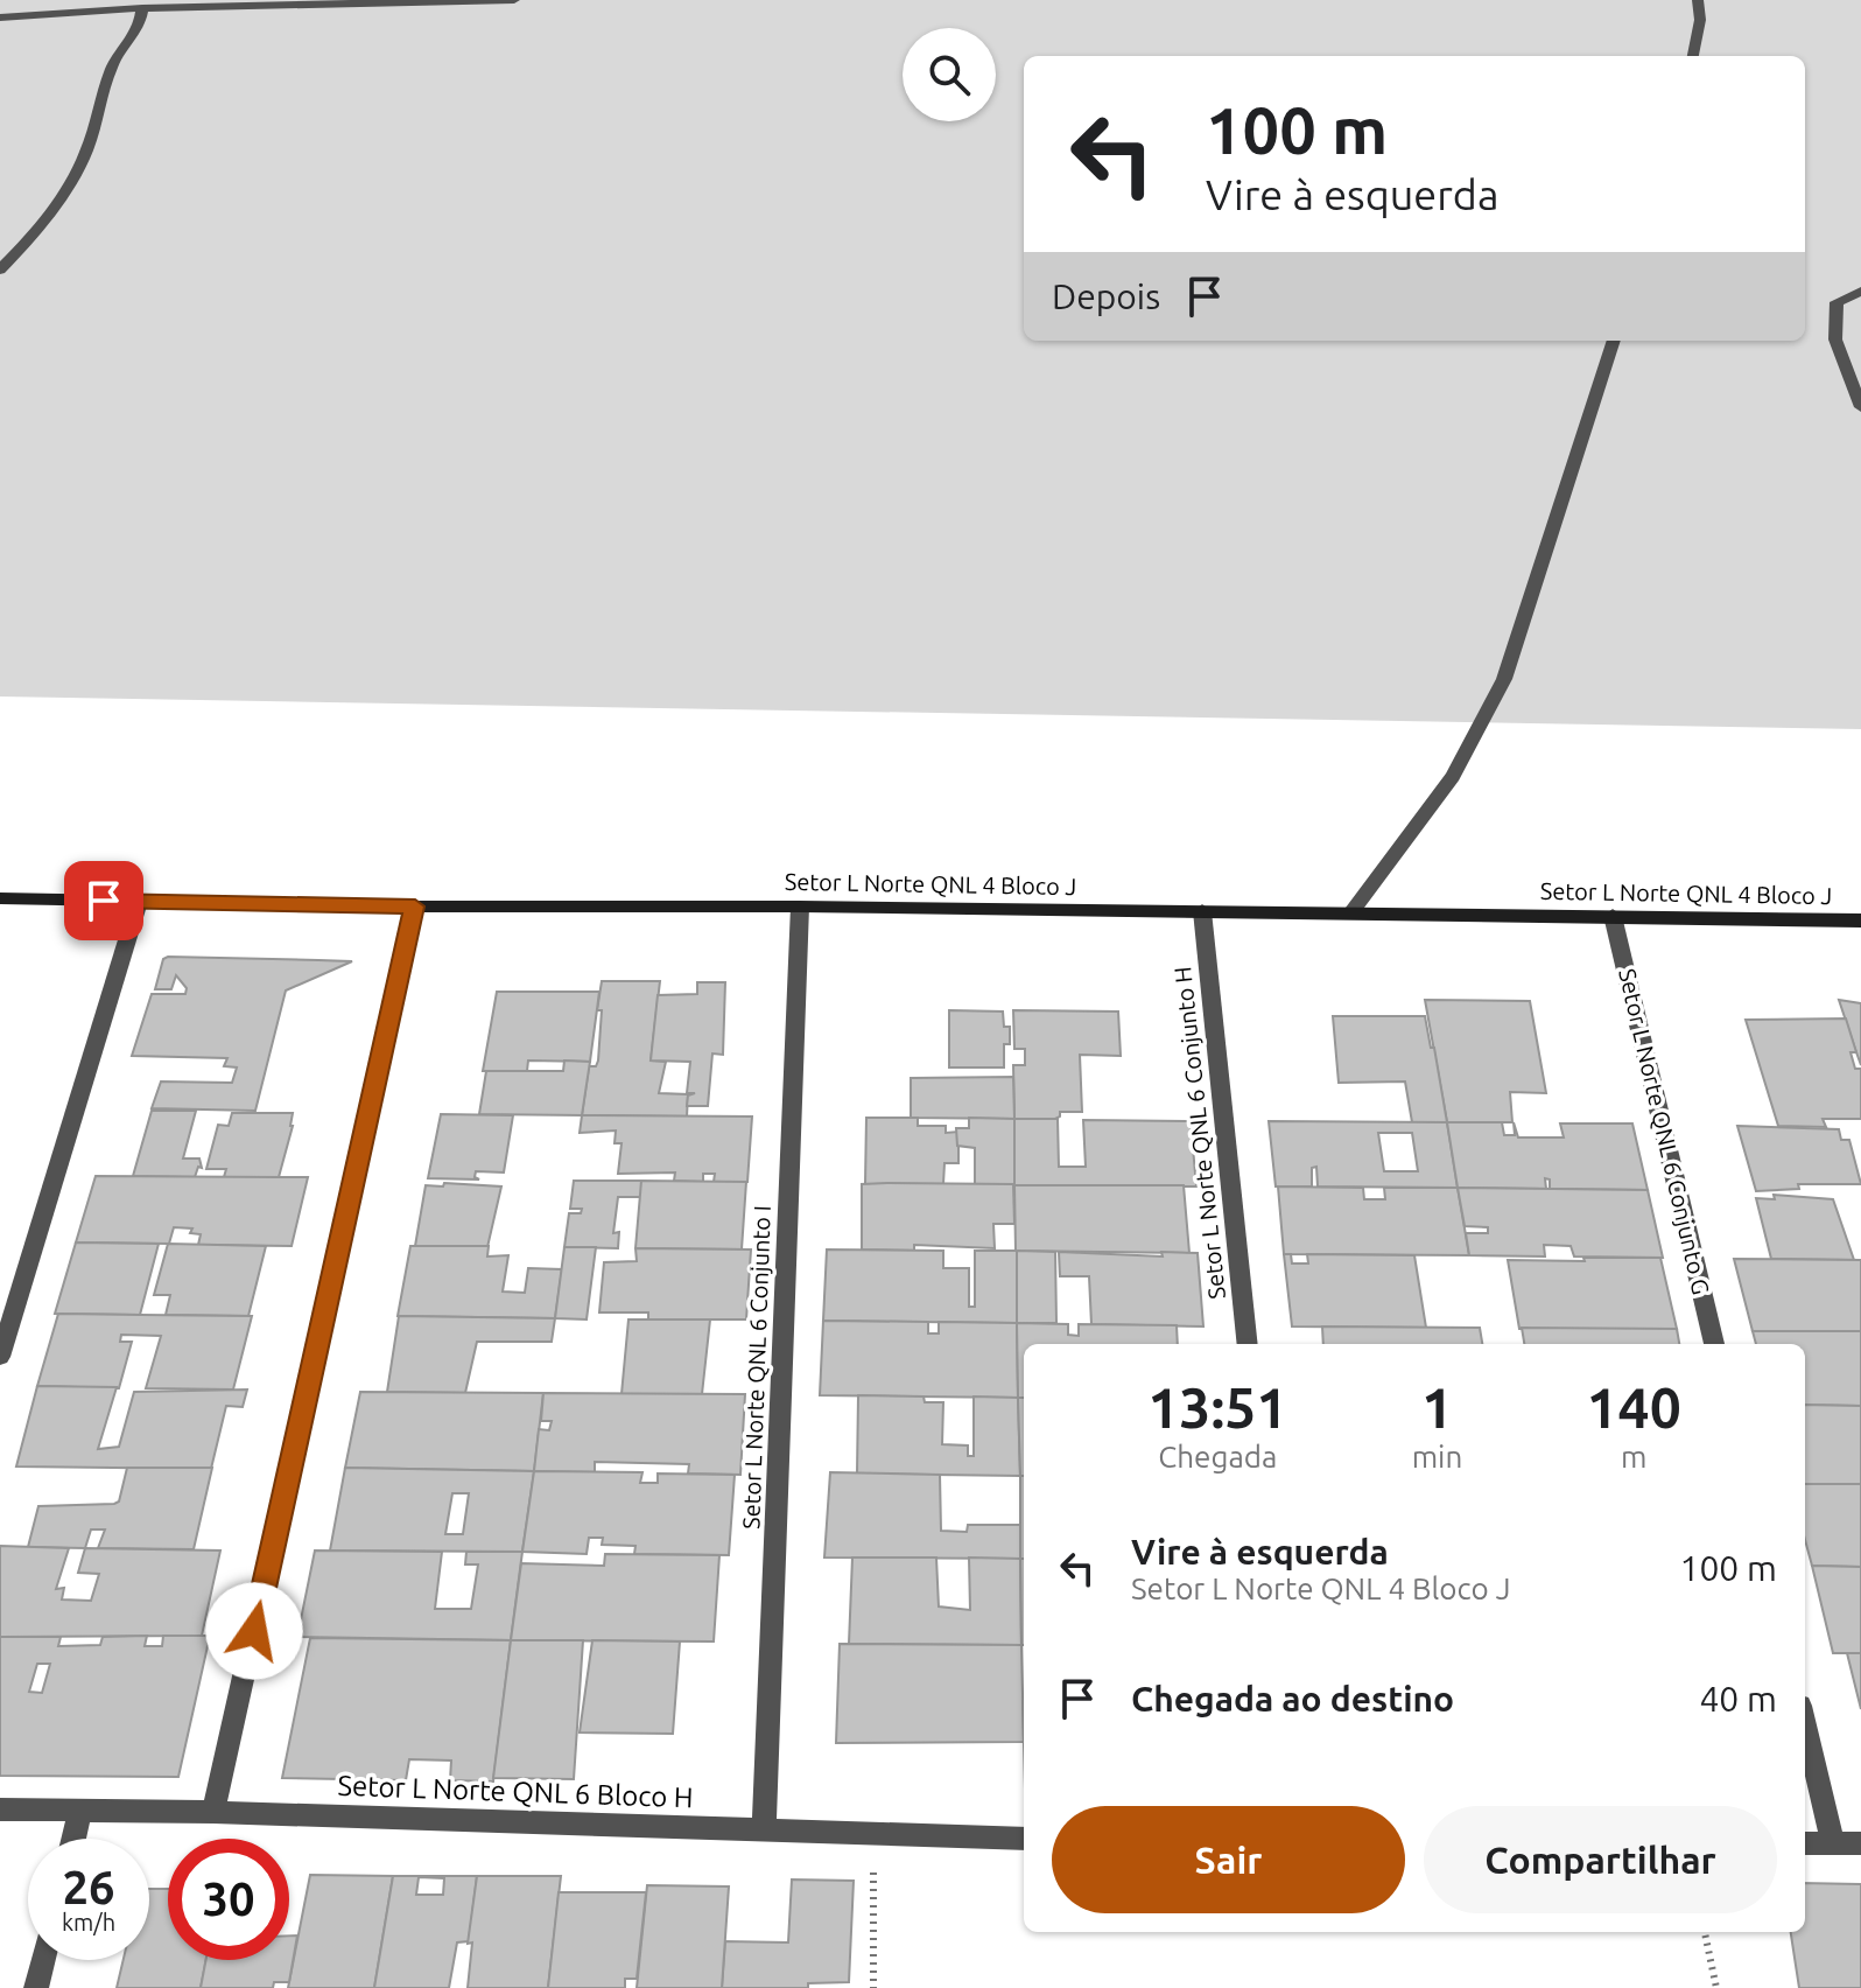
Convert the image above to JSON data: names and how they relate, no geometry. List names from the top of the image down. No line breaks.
{"streets":{"street":["Setor L Norte QNL 4 Bloco J","Setor L Norte QNL 6 Conjunto G","Setor L Norte QNL 6 Conjunto H","Setor L Norte QNL 6 Conjunto I","Setor L Norte QNL 6 Bloco H"]},"crossings":[["Setor L Norte QNL 4 Bloco J","Setor L Norte QNL 6 Conjunto G"],["Setor L Norte QNL 4 Bloco J","Setor L Norte QNL 6 Conjunto H"],["Setor L Norte QNL 4 Bloco J","Setor L Norte QNL 6 Conjunto I"],["Setor L Norte QNL 6 Conjunto I","Setor L Norte QNL 6 Bloco H"]],"page":{"turn":["100 m","Vire à esquerda"],"then":"Depois","eta":["13:51","Chegada","1","min","140","m"],"list":[{"name":"Vire à esquerda","note":"Setor L Norte QNL 4 Bloco J","value":"100 m"},{"name":"Chegada ao destino","value":"40 m"}],"buttons":["Sair","Compartilhar"],"speed":"26 km/h","limit":"30"}}
